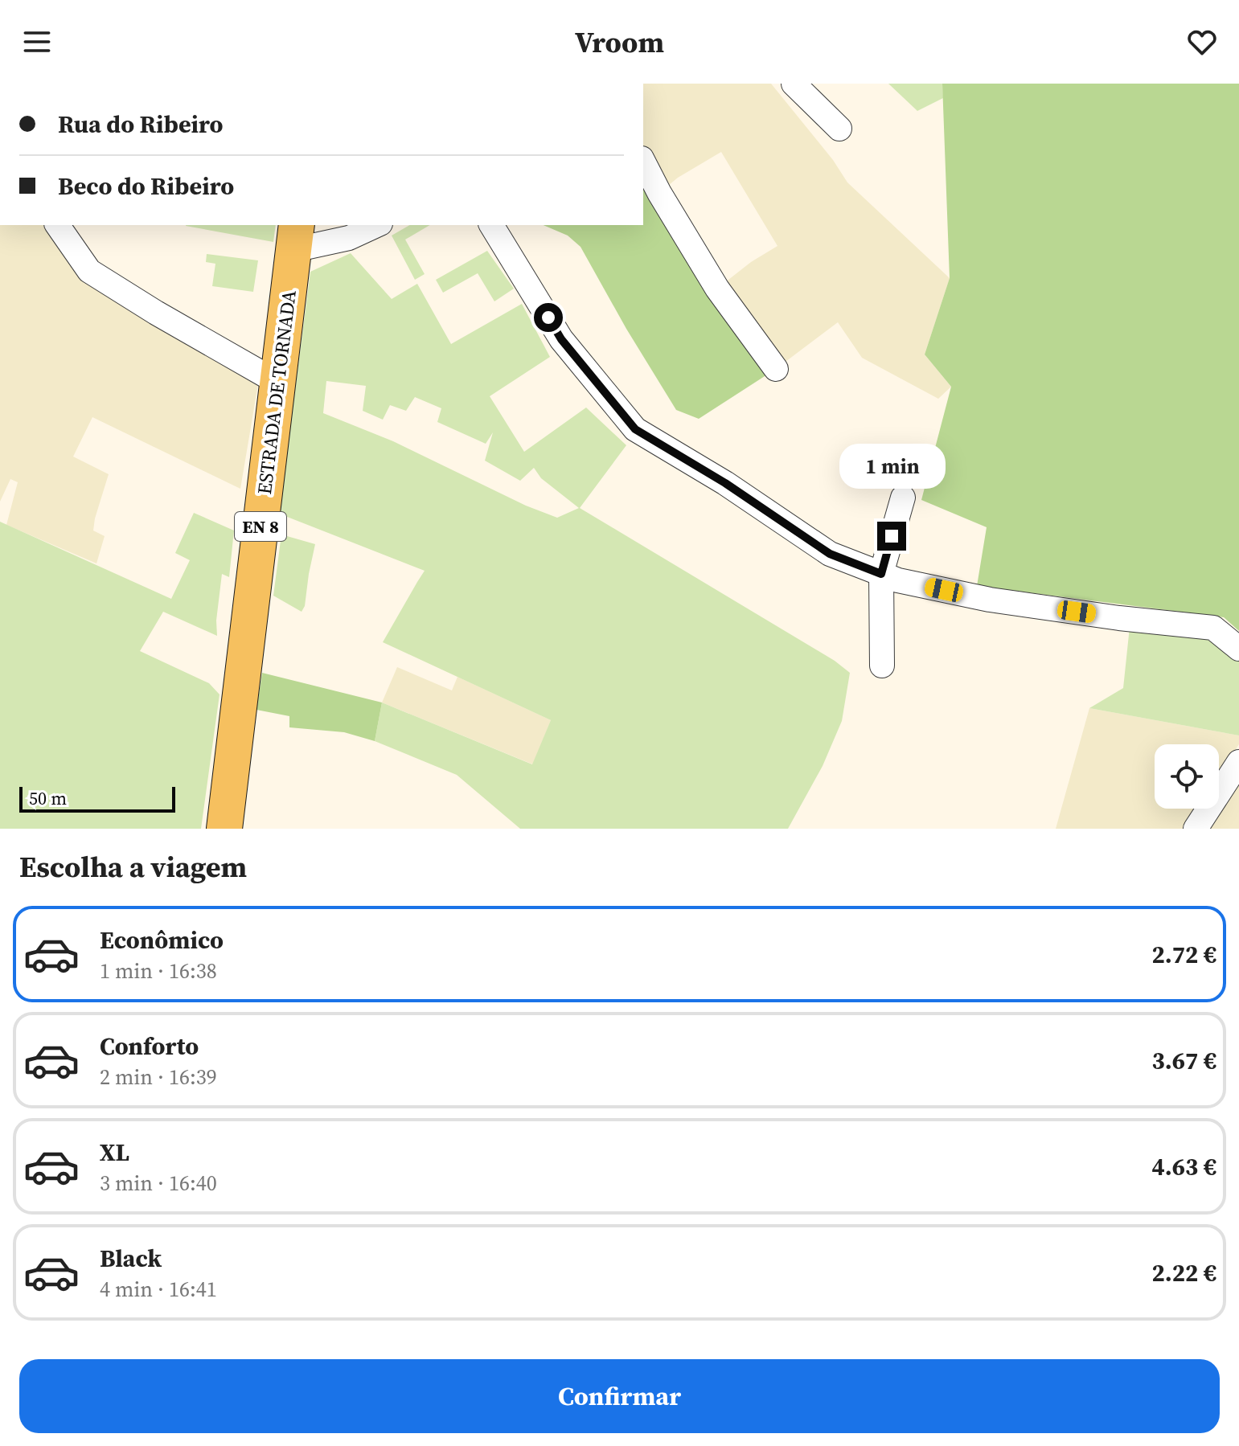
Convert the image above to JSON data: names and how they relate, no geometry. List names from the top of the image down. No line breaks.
{"streets":{"main road":["ESTRADA DE TORNADA","EN 8"]},"scale_bar":"50 m","page":{"header":"Vroom","banner":["Rua do Ribeiro","Beco do Ribeiro"],"bubble":"1 min","scale":"50 m","heading":"Escolha a viagem","list":[{"name":"Econômico","note":"1 min · 16:38","value":"2.72 €"},{"name":"Conforto","note":"2 min · 16:39","value":"3.67 €"},{"name":"XL","note":"3 min · 16:40","value":"4.63 €"},{"name":"Black","note":"4 min · 16:41","value":"2.22 €"}],"buttons":"Confirmar"}}
